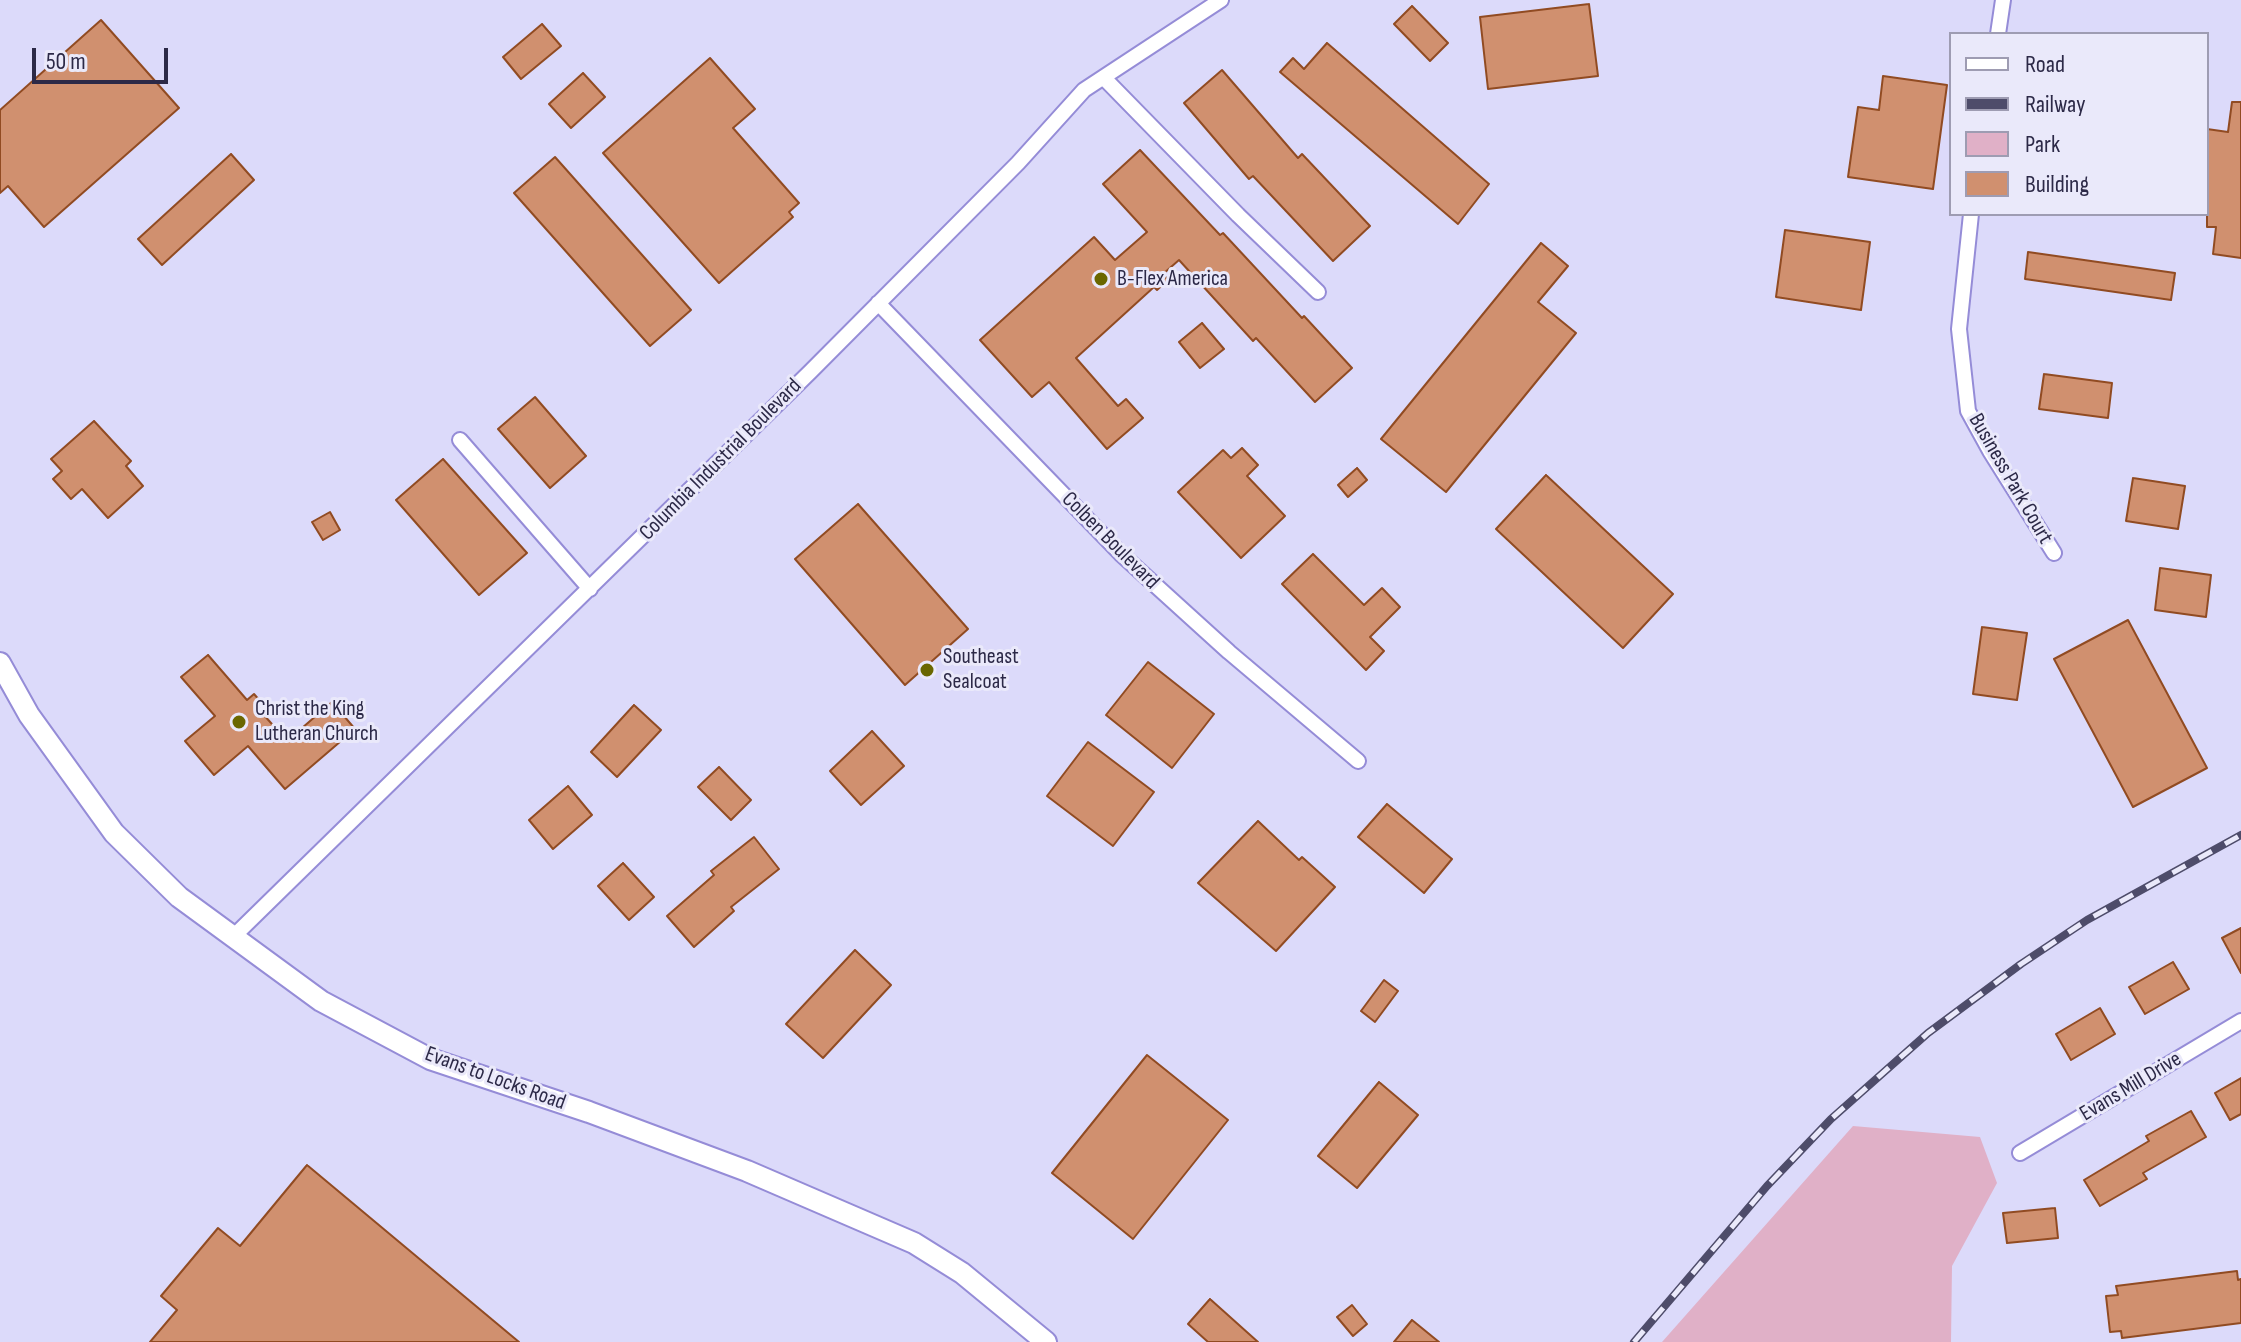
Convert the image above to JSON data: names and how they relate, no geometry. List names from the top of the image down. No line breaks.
{"streets":{"street":["Columbia Industrial Boulevard","Business Park Court","Colben Boulevard","Evans to Locks Road","Evans Mill Drive"]},"crossings":[["Columbia Industrial Boulevard","Colben Boulevard"],["Columbia Industrial Boulevard","Evans to Locks Road"]],"places":["B-Flex America","Southeast Sealcoat","Christ the King Lutheran Church"],"legend":["Road","Railway","Park","Building"],"scale_bar":"50 m"}
